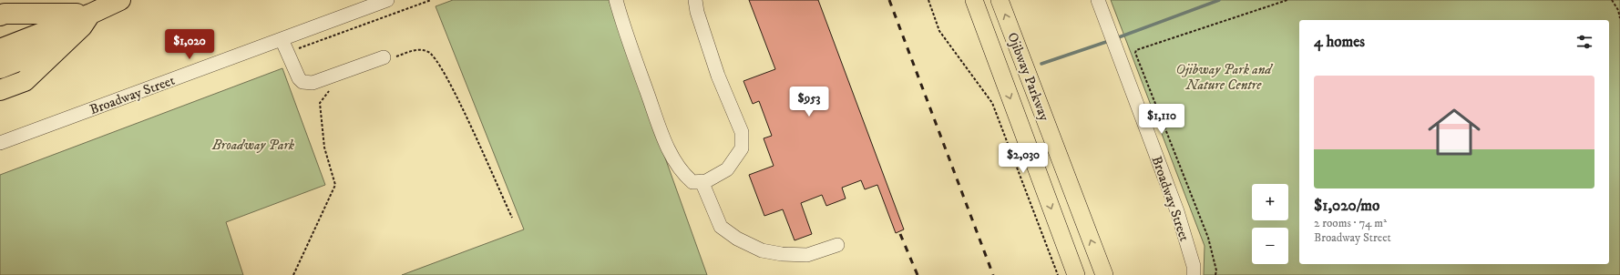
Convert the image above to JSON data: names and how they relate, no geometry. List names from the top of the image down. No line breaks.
{"streets":{"main road":["Ojibway Parkway"],"street":["Broadway Street"]},"parks":["Ojibway Park and Nature Centre","Broadway Park"],"page":{"heading":"4 homes","price":["$1,020","$953","$1,110","$2,030"],"list":[{"name":"$1,020/mo","note":"2 rooms · 74 m² · Broadway Street"}],"map_buttons":["+","−"]}}
